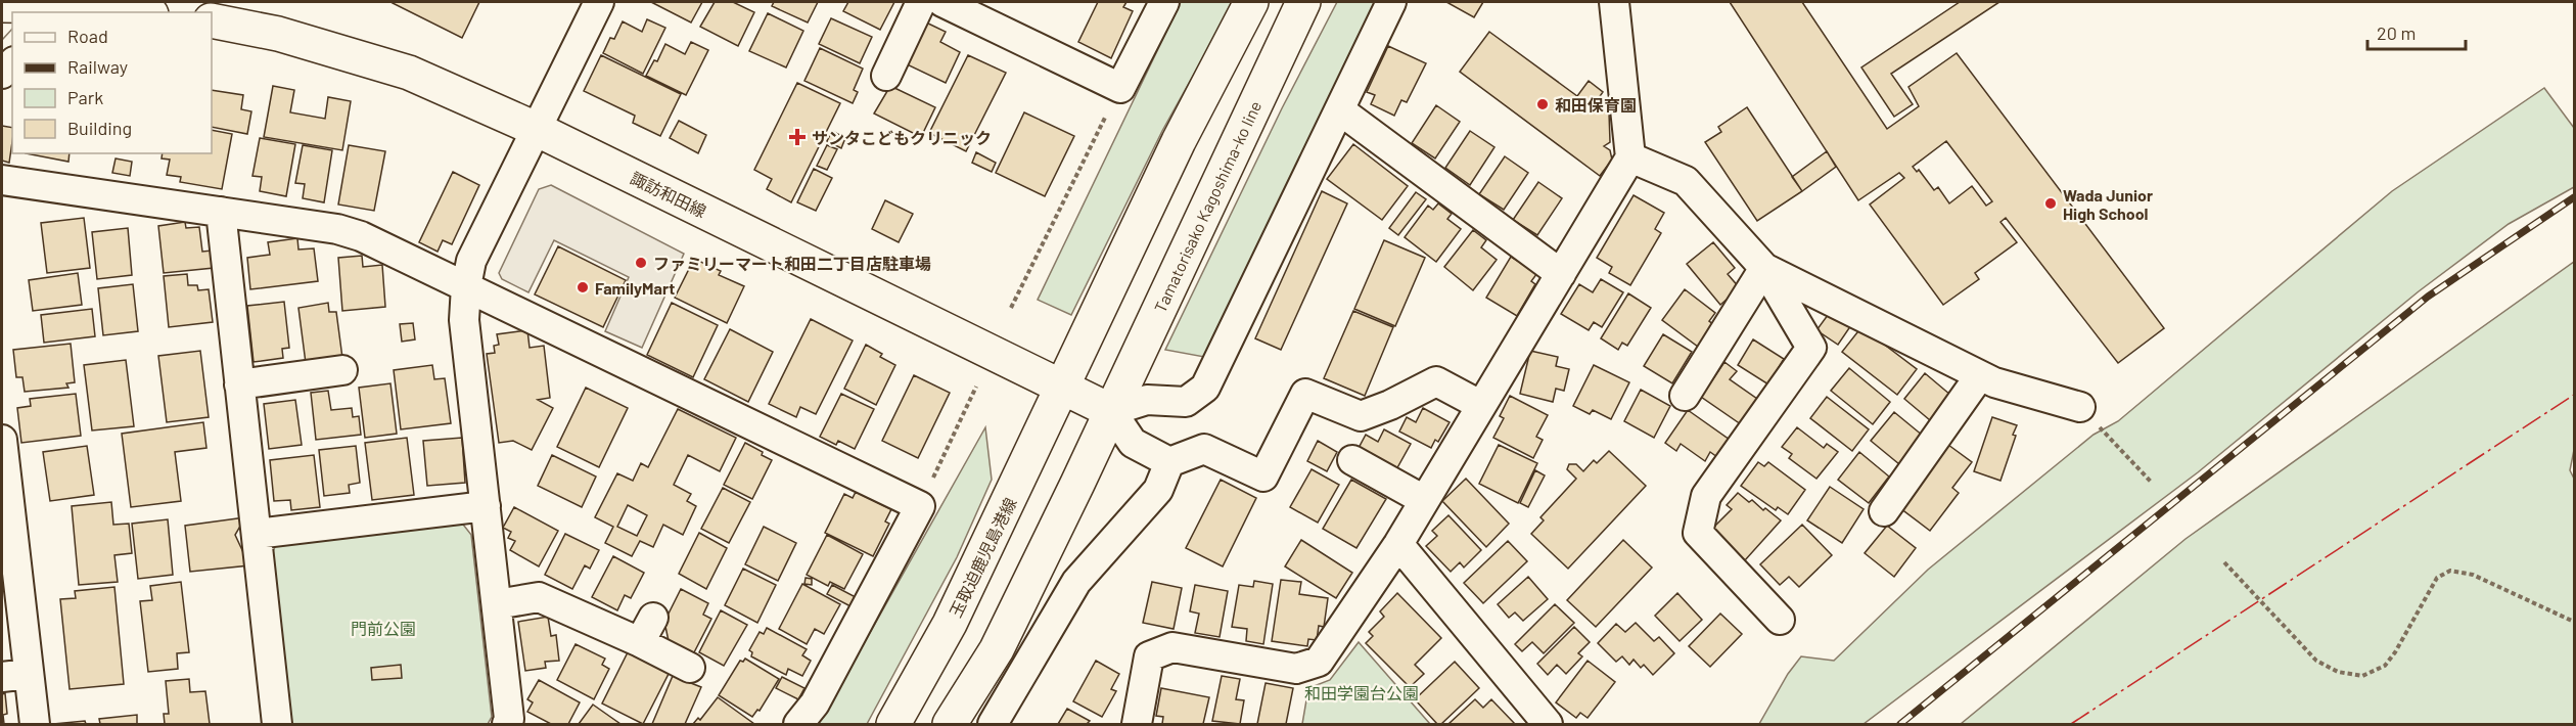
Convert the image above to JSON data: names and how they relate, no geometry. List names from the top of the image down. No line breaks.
{"streets":{"main road":["諏訪和田線","Tamatorisako Kagoshima-ko line","玉取迫鹿児島港線"]},"crossings":[["諏訪和田線","Tamatorisako Kagoshima-ko line"],["諏訪和田線","玉取迫鹿児島港線"]],"parks":["門前公園","和田学園台公園"],"places":{"other":["和田保育園","Wada Junior High School","ファミリーマート和田二丁目店駐車場","FamilyMart"],"health":["サンタこどもクリニック"]},"legend":["Road","Railway","Park","Building"],"scale_bar":"20 m"}
